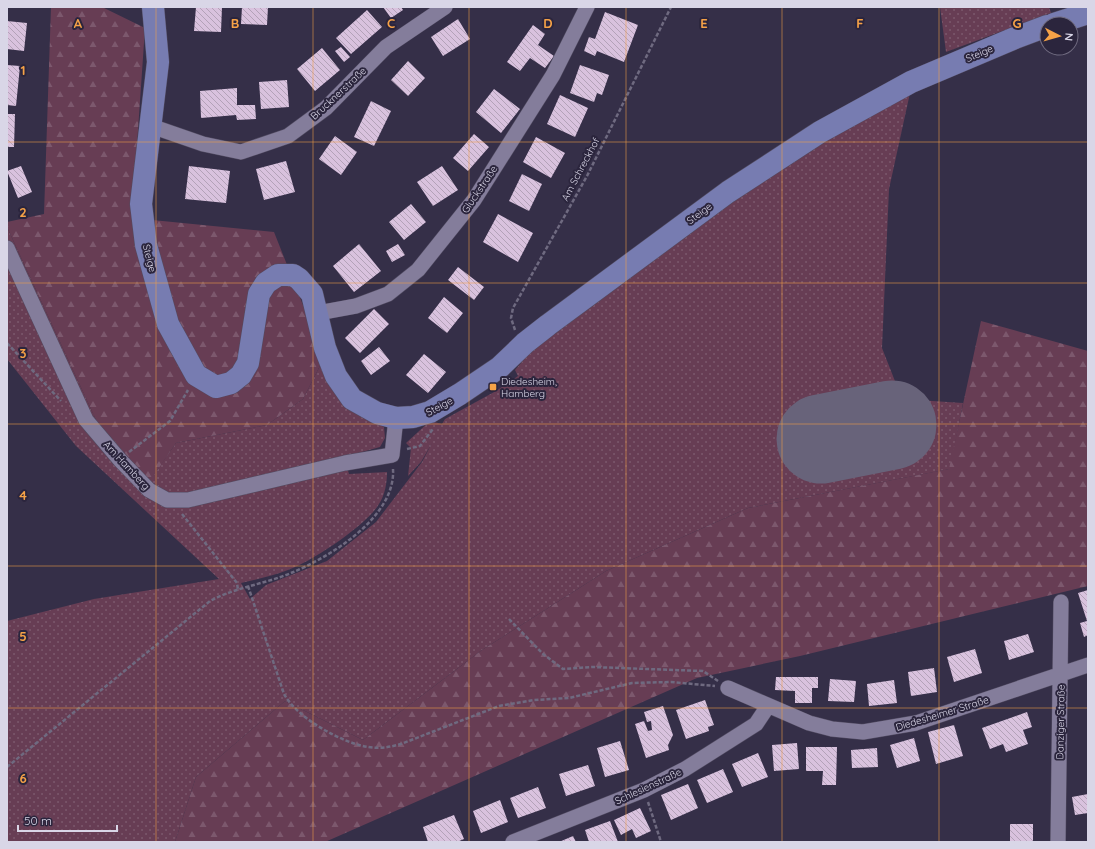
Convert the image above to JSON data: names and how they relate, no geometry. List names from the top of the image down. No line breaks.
{"streets":{"street":["Steige","Brucknerstraße","Gluckstraße","Am Hamberg","Diedesheimer Straße","Danziger Straße","Schlesienstraße"],"path":["Am Schreckhof"]},"crossings":[["Steige","Brucknerstraße"],["Steige","Gluckstraße"],["Diedesheimer Straße","Danziger Straße"],["Diedesheimer Straße","Schlesienstraße"]],"places":{"transit":["Diedesheim, Hamberg"]},"scale_bar":"50 m","north":"right","grid":{"columns":["A","B","C","D","E","F","G"],"rows":["1","2","3","4","5","6"]}}
